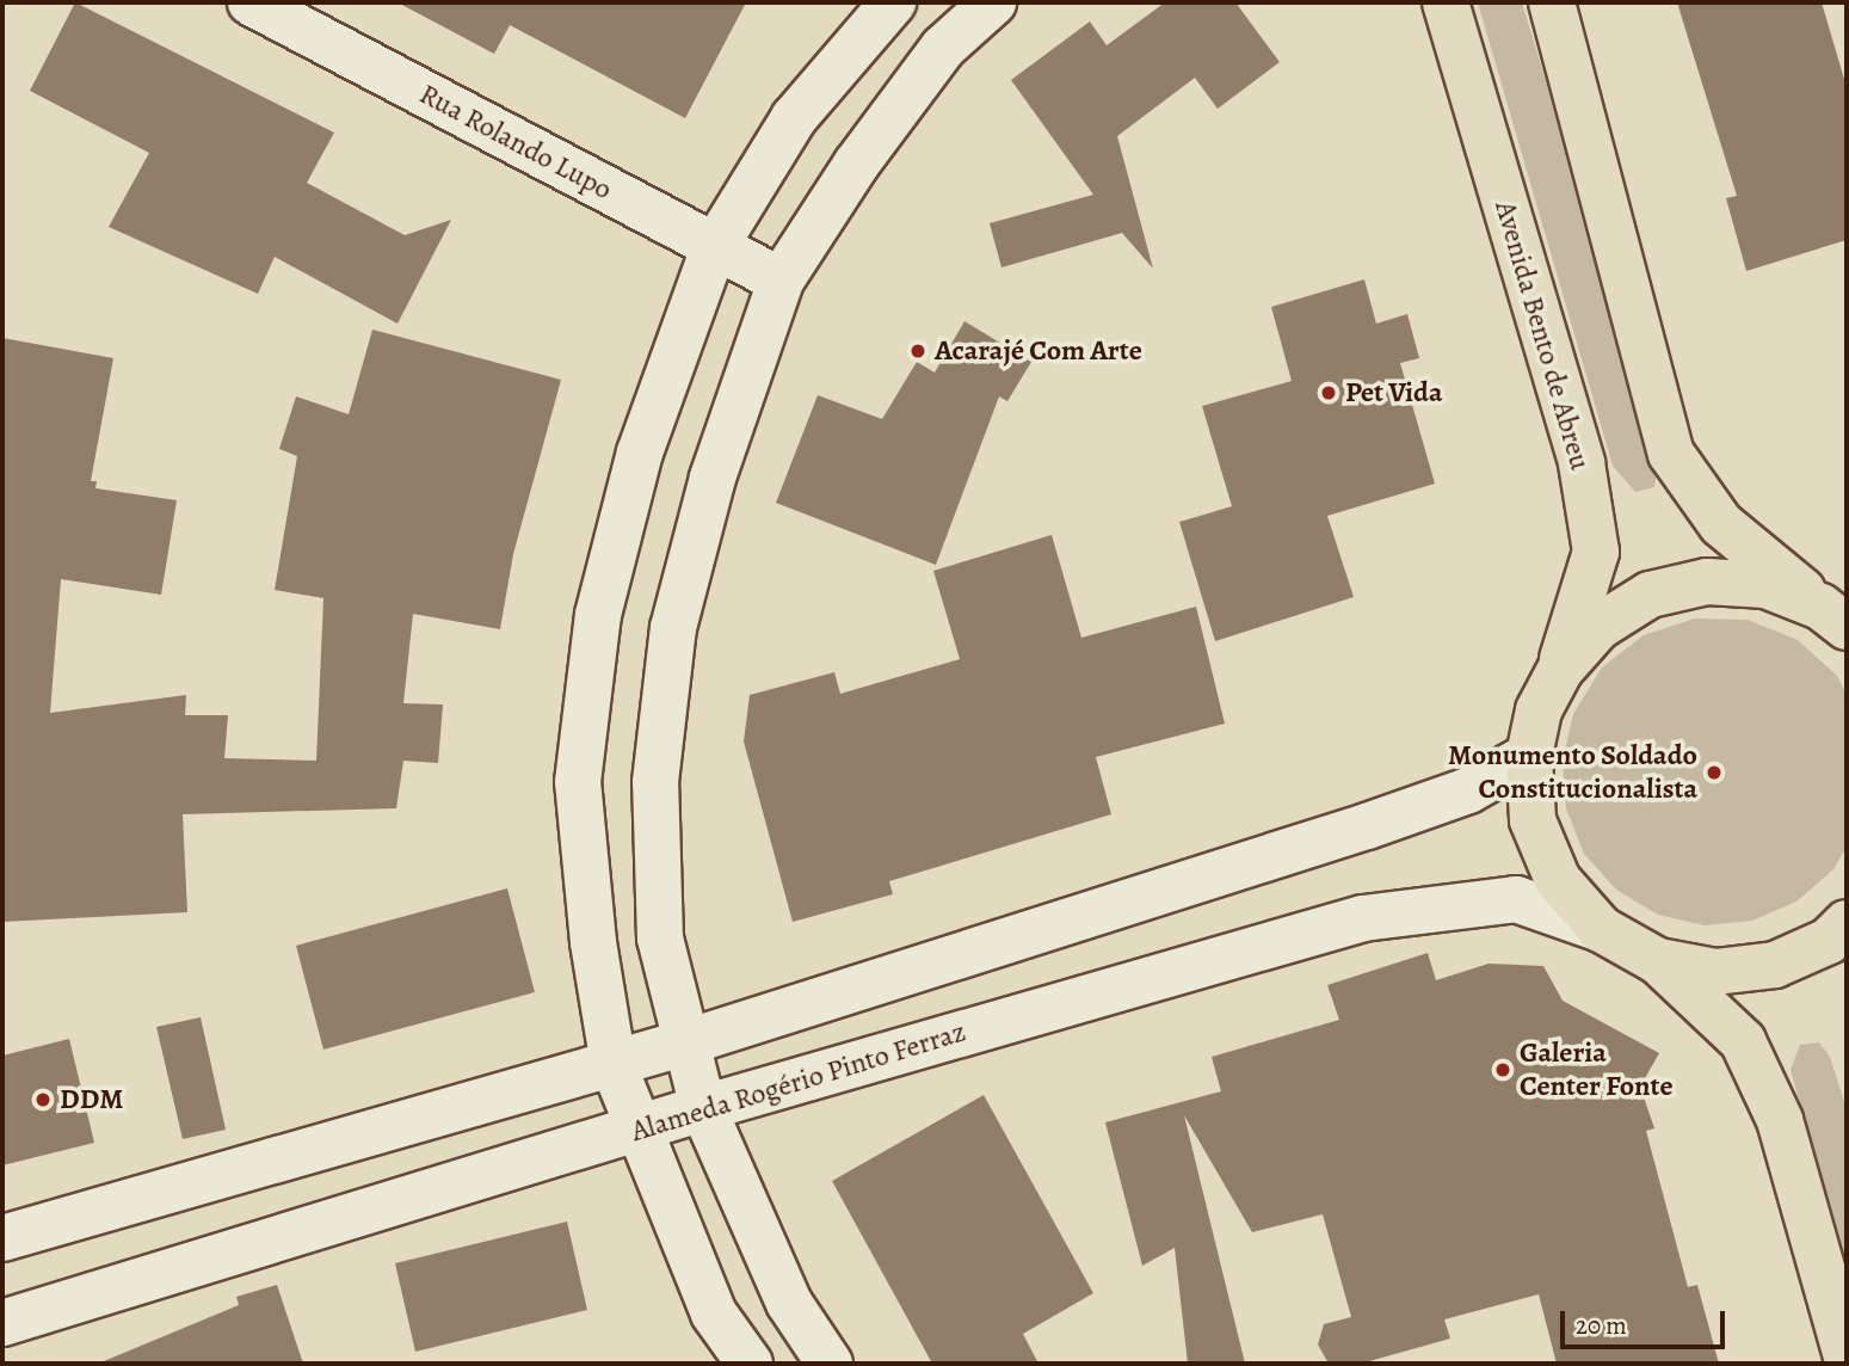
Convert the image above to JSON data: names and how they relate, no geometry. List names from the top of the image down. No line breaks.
{"streets":{"main road":["Avenida Bento de Abreu"],"street":["Rua Rolando Lupo","Alameda Rogério Pinto Ferraz"]},"places":["Acarajé Com Arte","Pet Vida","Monumento Soldado Constitucionalista","Galeria Center Fonte","DDM"],"scale_bar":"20 m"}
